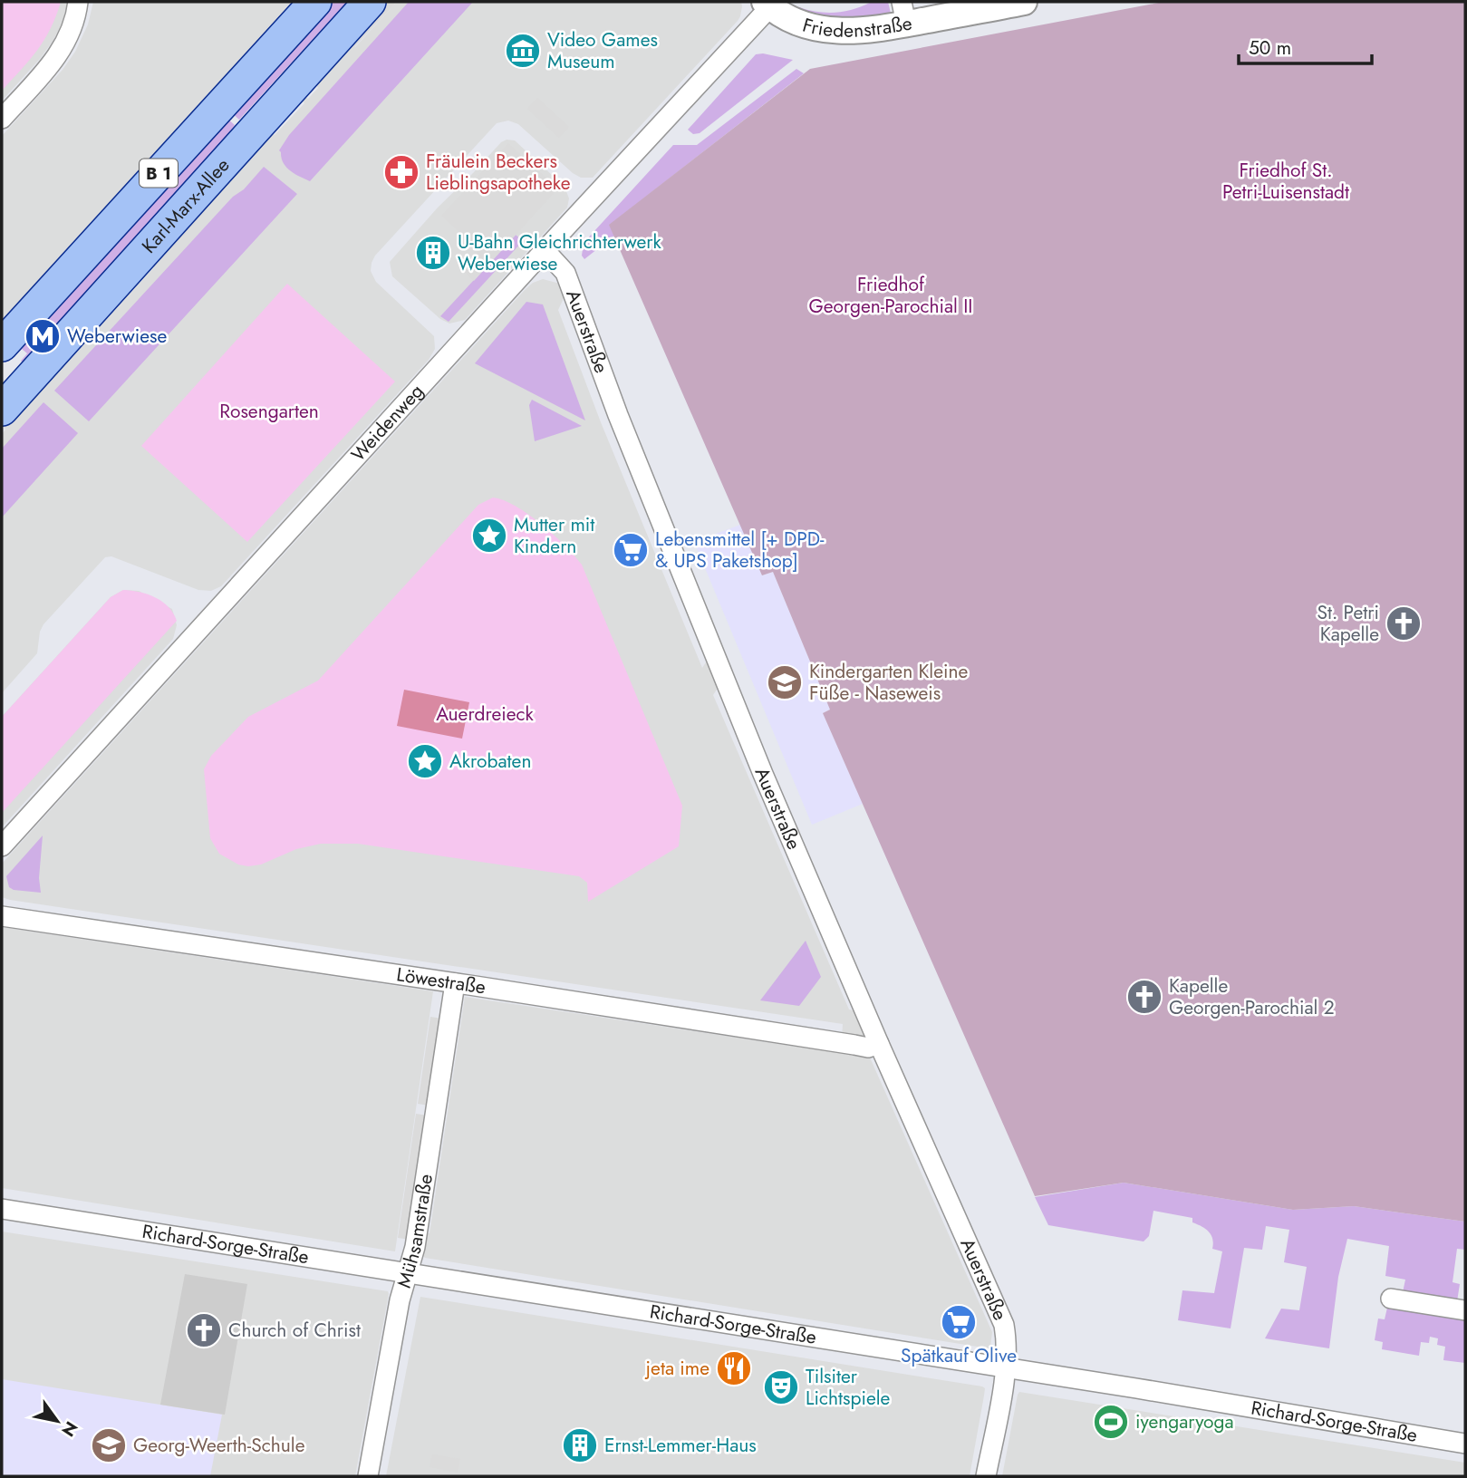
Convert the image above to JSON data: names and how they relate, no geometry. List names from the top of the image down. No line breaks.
{"streets":{"main road":["B 1","Karl-Marx-Allee"],"street":["Friedenstraße","Auerstraße","Weidenweg","Löwestraße","Mühsamstraße","Richard-Sorge-Straße"]},"crossings":[["Friedenstraße","Weidenweg"],["Auerstraße","Weidenweg"],["Auerstraße","Löwestraße"],["Auerstraße","Richard-Sorge-Straße"],["Löwestraße","Mühsamstraße"],["Mühsamstraße","Richard-Sorge-Straße"]],"parks":["Friedhof St. Petri-Luisenstadt","Friedhof Georgen-Parochial II","Rosengarten","Auerdreieck"],"places":{"museum":["Video Games Museum"],"pharmacy":["Fräulein Beckers Lieblingsapotheke"],"building":["U-Bahn Gleichrichterwerk Weberwiese","Ernst-Lemmer-Haus"],"metro station":["Weberwiese"],"place":["Mutter mit Kindern","Akrobaten"],"supermarket":["Lebensmittel [+ DPD- & UPS Paketshop]","Spätkauf Olive"],"church":["St. Petri Kapelle","Kapelle Georgen-Parochial 2","Church of Christ"],"school or university":["Kindergarten Kleine Füße - Naseweis","Georg-Weerth-Schule"],"restaurant":["jeta ime"],"theatre":["Tilsiter Lichtspiele"],"sports":["iyengaryoga"]},"scale_bar":"50 m","north":"bottom right"}
